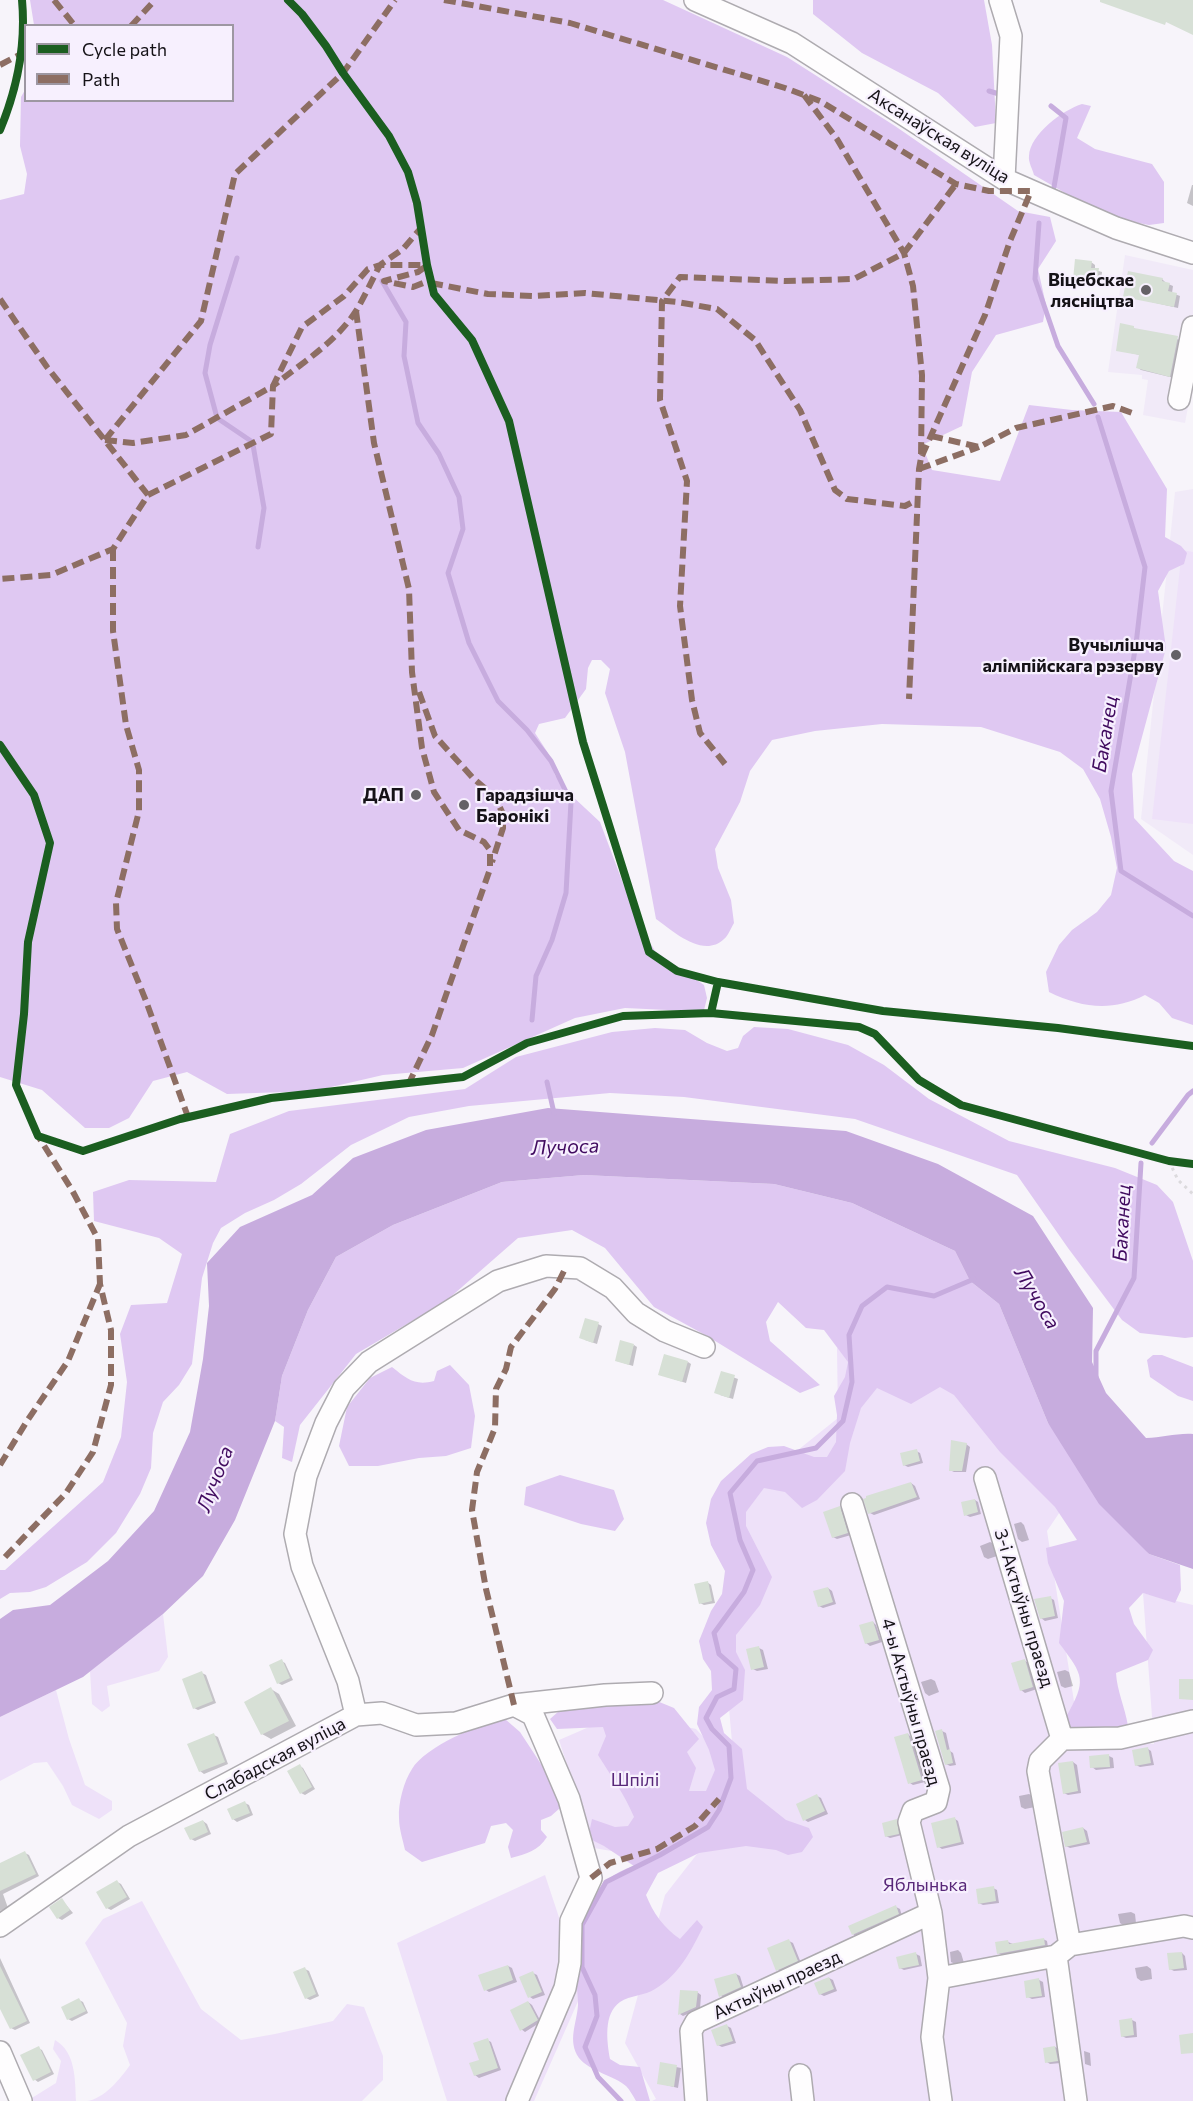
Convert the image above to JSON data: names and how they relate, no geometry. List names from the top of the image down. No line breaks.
{"streets":{"street":["Аксанаўская вуліца","3-і Актыўны праезд","4-ы Актыўны праезд","Слабадская вуліца","Актыўны праезд"]},"crossings":[["4-ы Актыўны праезд","Актыўны праезд"]],"water":["Баканец","Лучоса"],"parks":["Шпілі","Яблынька"],"places":["Віцебскае лясніцтва","Вучылішча алімпійскага рэзерву","ДАП","Гарадзішча Баронікі"],"legend":["Cycle path","Path"]}
